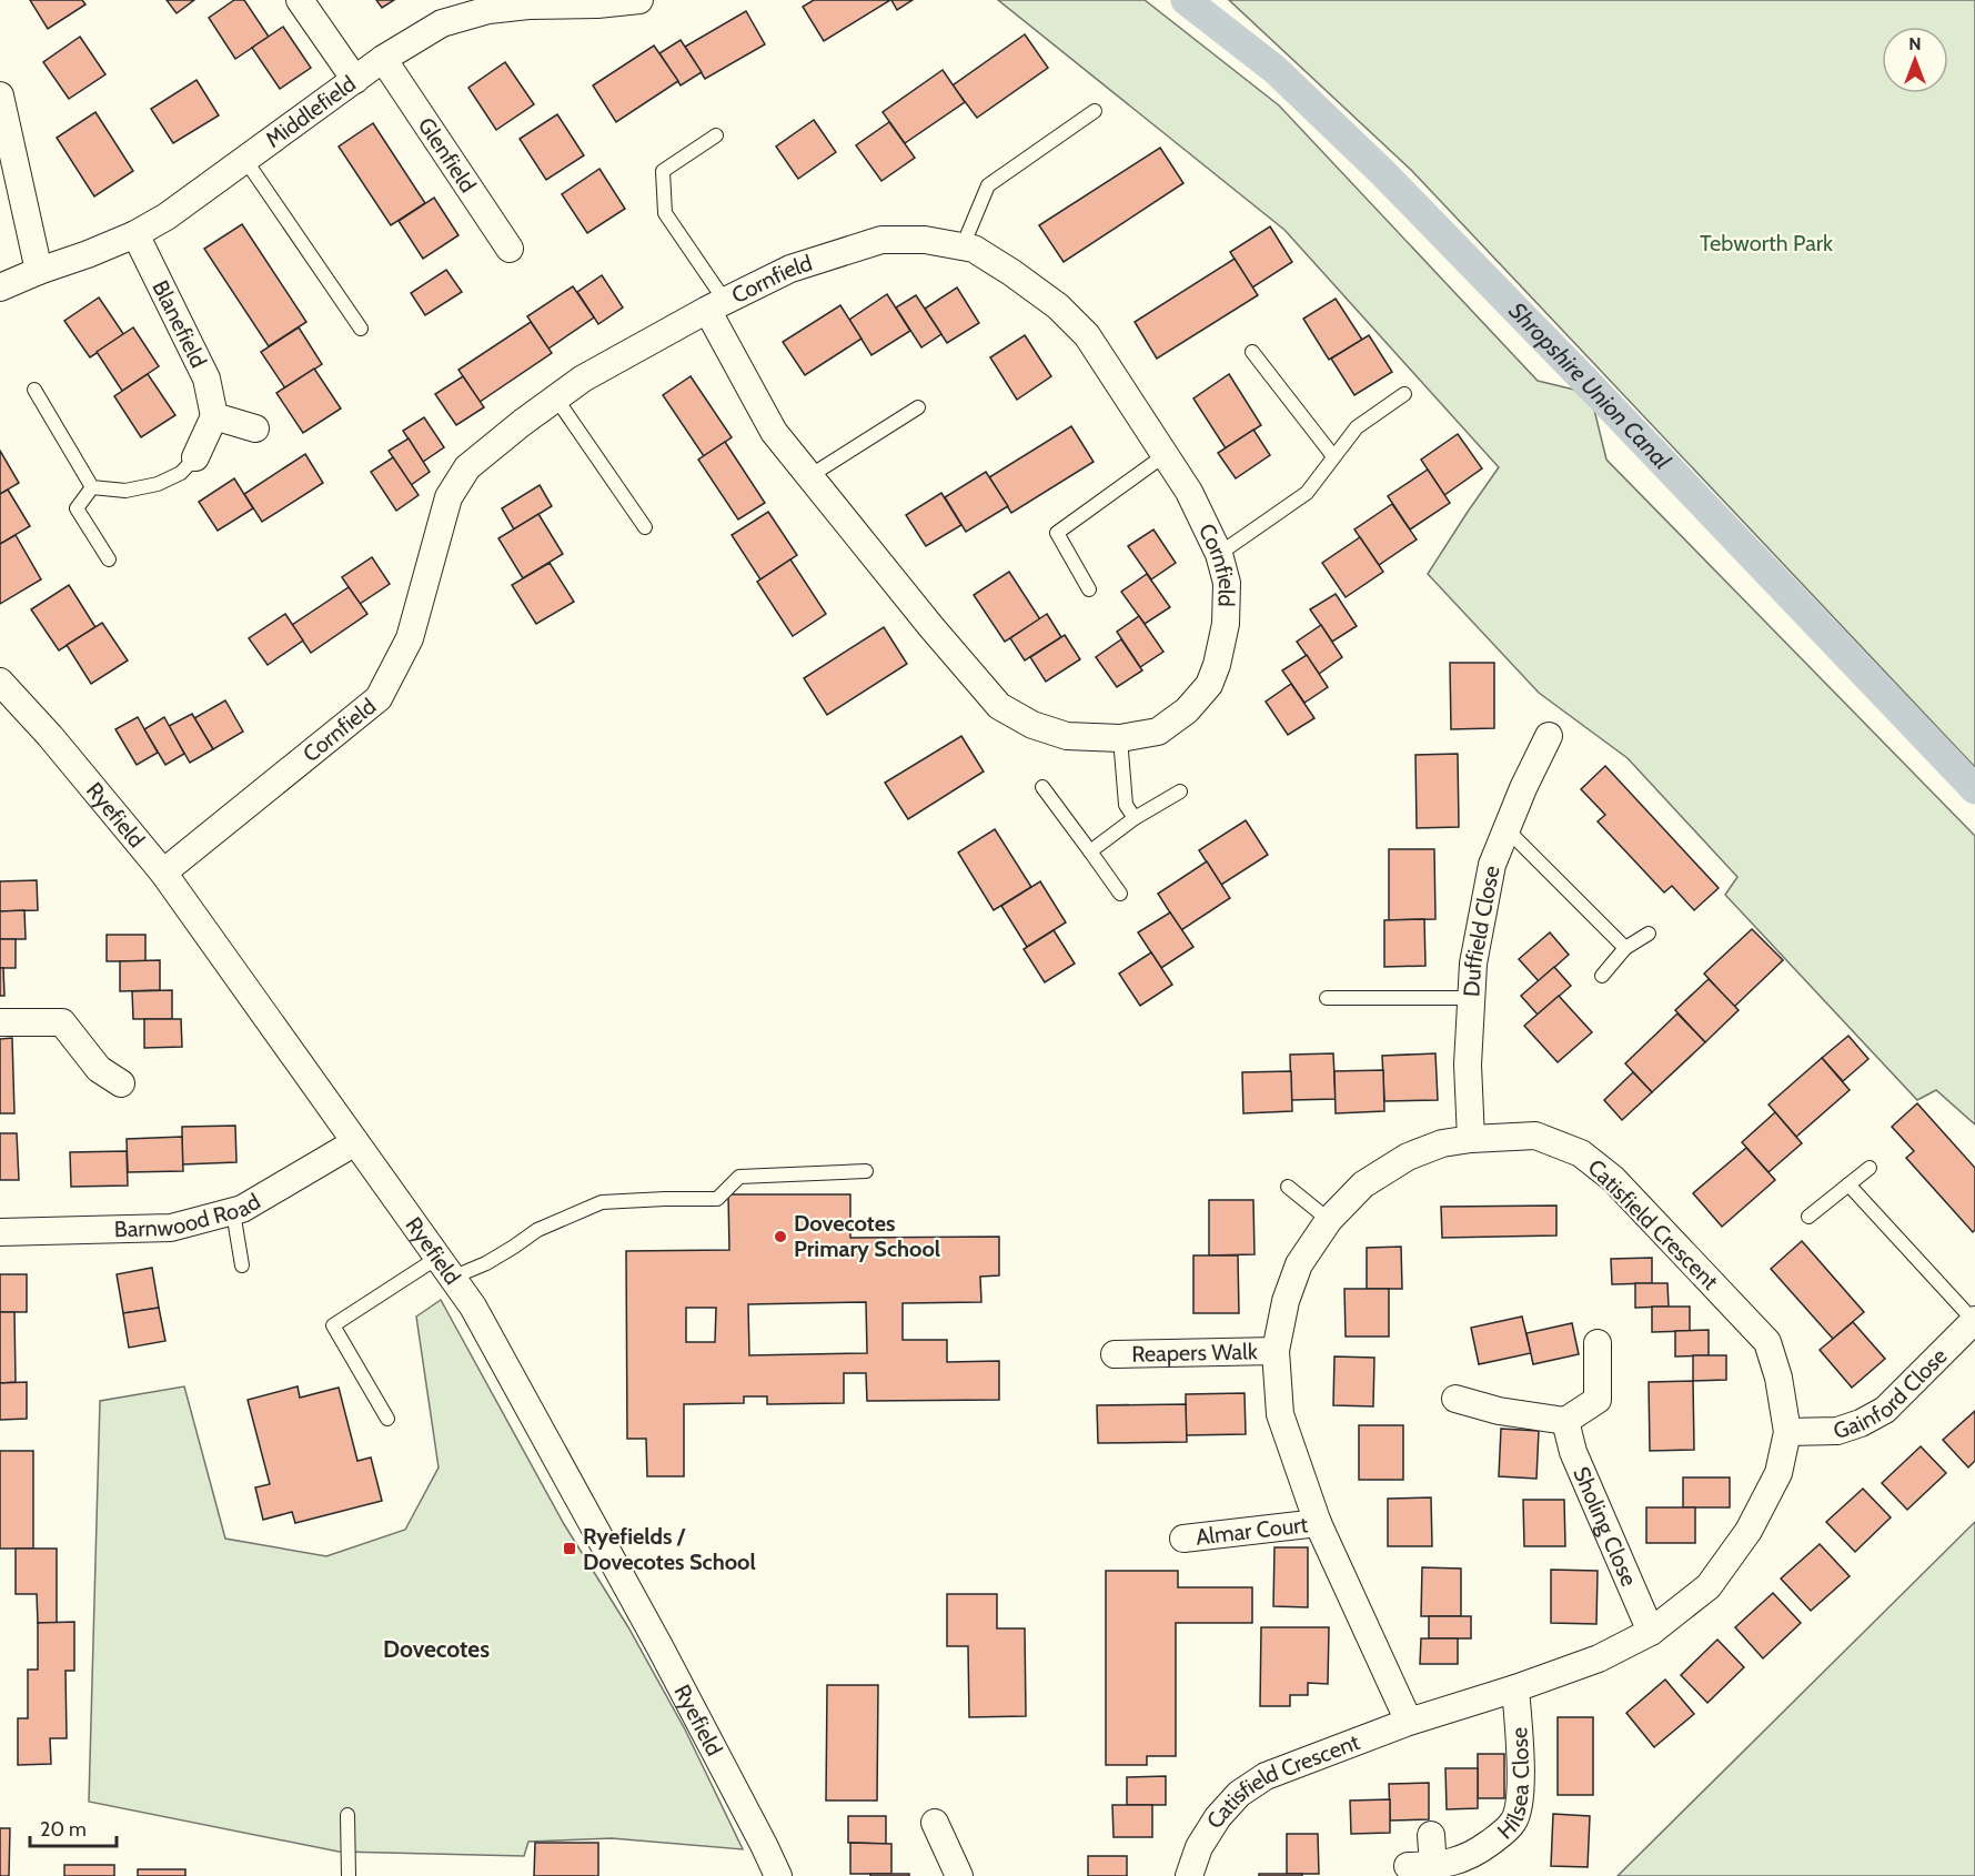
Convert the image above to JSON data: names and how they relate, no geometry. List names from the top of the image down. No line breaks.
{"streets":{"street":["Middlefield","Glenfield","Cornfield","Blanefield","Ryefield","Duffield Close","Barnwood Road","Catisfield Crescent","Reapers Walk","Gainford Close","Sholing Close","Almar Court","Hilsea Close"]},"crossings":[["Middlefield","Glenfield"],["Middlefield","Blanefield"],["Cornfield","Ryefield"],["Ryefield","Barnwood Road"],["Duffield Close","Catisfield Crescent"],["Catisfield Crescent","Reapers Walk"],["Catisfield Crescent","Gainford Close"],["Catisfield Crescent","Sholing Close"],["Catisfield Crescent","Almar Court"],["Catisfield Crescent","Hilsea Close"]],"districts":["Dovecotes"],"water":["Shropshire Union Canal"],"parks":["Tebworth Park"],"places":{"other":["Dovecotes Primary School"],"transit":["Ryefields / Dovecotes School"]},"scale_bar":"20 m","north":"top"}
